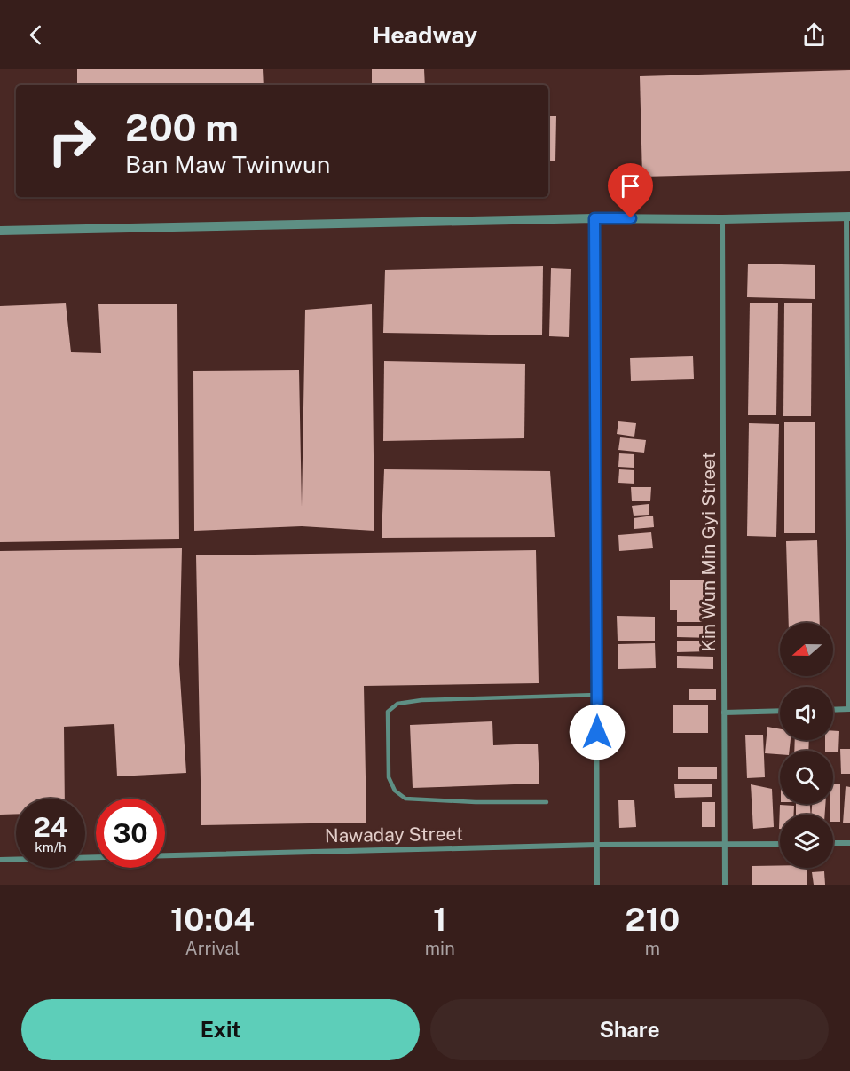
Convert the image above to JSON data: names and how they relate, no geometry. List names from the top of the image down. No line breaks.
{"streets":{"street":["Kin Wun Min Gyi Street","Nawaday Street"]},"crossings":[["Kin Wun Min Gyi Street","Nawaday Street"]],"north":"left","page":{"header":"Headway","turn":["200 m","Ban Maw Twinwun"],"speed":"24 km/h","limit":"30","eta":["10:04","Arrival","1","min","210","m"],"buttons":["Exit","Share"]}}
